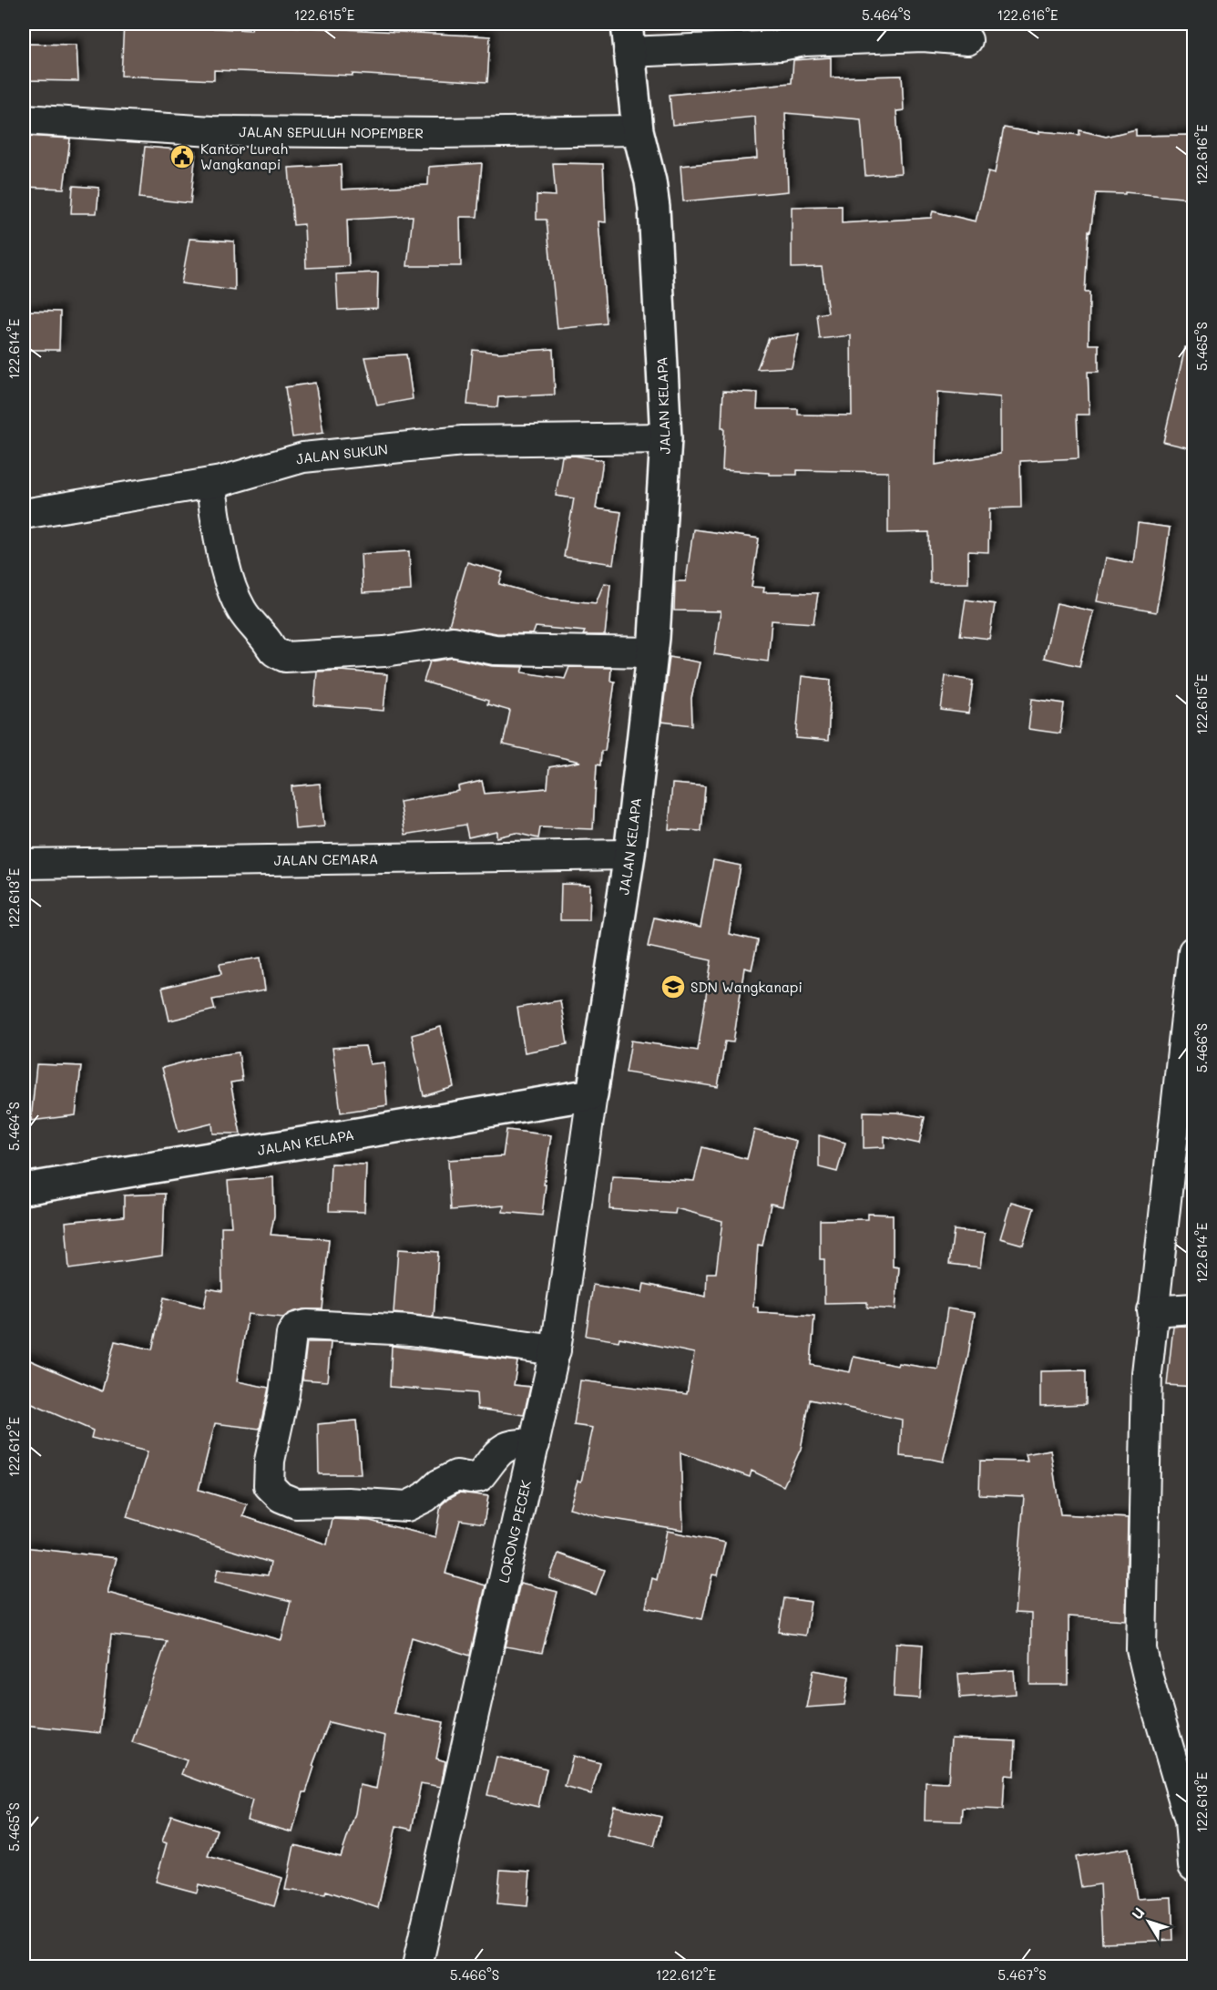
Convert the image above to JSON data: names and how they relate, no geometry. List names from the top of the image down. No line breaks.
{"streets":{"street":["JALAN SEPULUH NOPEMBER","JALAN KELAPA","JALAN SUKUN","JALAN CEMARA","LORONG PECEK"]},"crossings":[["JALAN SEPULUH NOPEMBER","JALAN KELAPA"],["JALAN KELAPA","JALAN SUKUN"],["JALAN KELAPA","JALAN CEMARA"],["JALAN KELAPA","LORONG PECEK"]],"places":{"public building":["Kantor Lurah Wangkanapi"],"school or university":["SDN Wangkanapi"]},"north":"top left","coordinates":["122.615°E","5.464°S","122.616°E","5.465°S","122.614°E","122.613°E","5.466°S","122.612°E","5.467°S"]}
